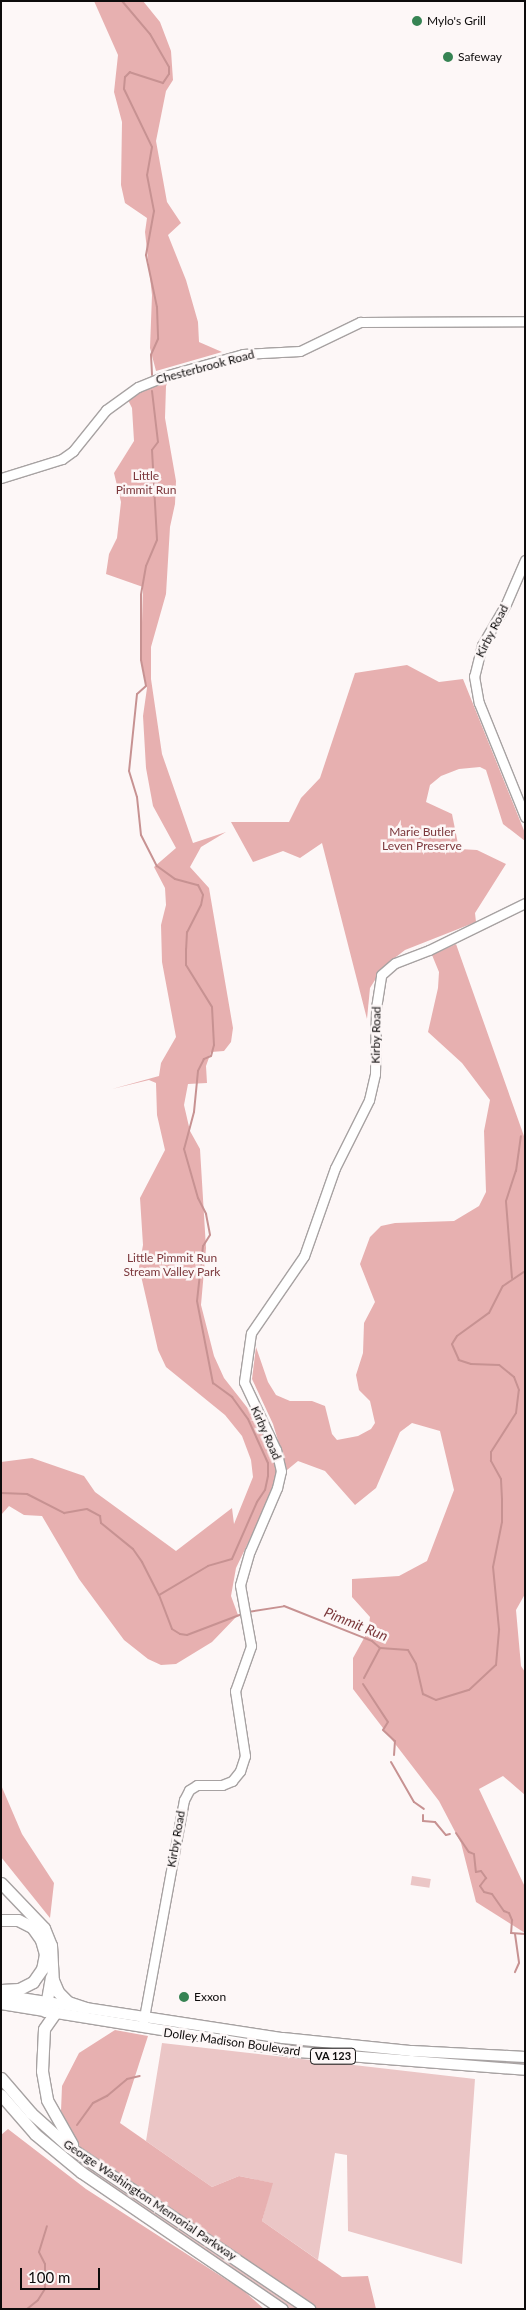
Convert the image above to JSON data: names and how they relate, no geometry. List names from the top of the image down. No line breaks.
{"streets":{"highway":["George Washington Memorial Parkway"],"main road":["Chesterbrook Road","Kirby Road","Dolley Madison Boulevard","VA 123"]},"crossings":[["Kirby Road","Dolley Madison Boulevard"]],"water":["Pimmit Run"],"parks":["Little Pimmit Run","Marie Butler Leven Preserve","Little Pimmit Run Stream Valley Park"],"places":["Mylo's Grill","Safeway","Exxon"],"scale_bar":"100 m"}
